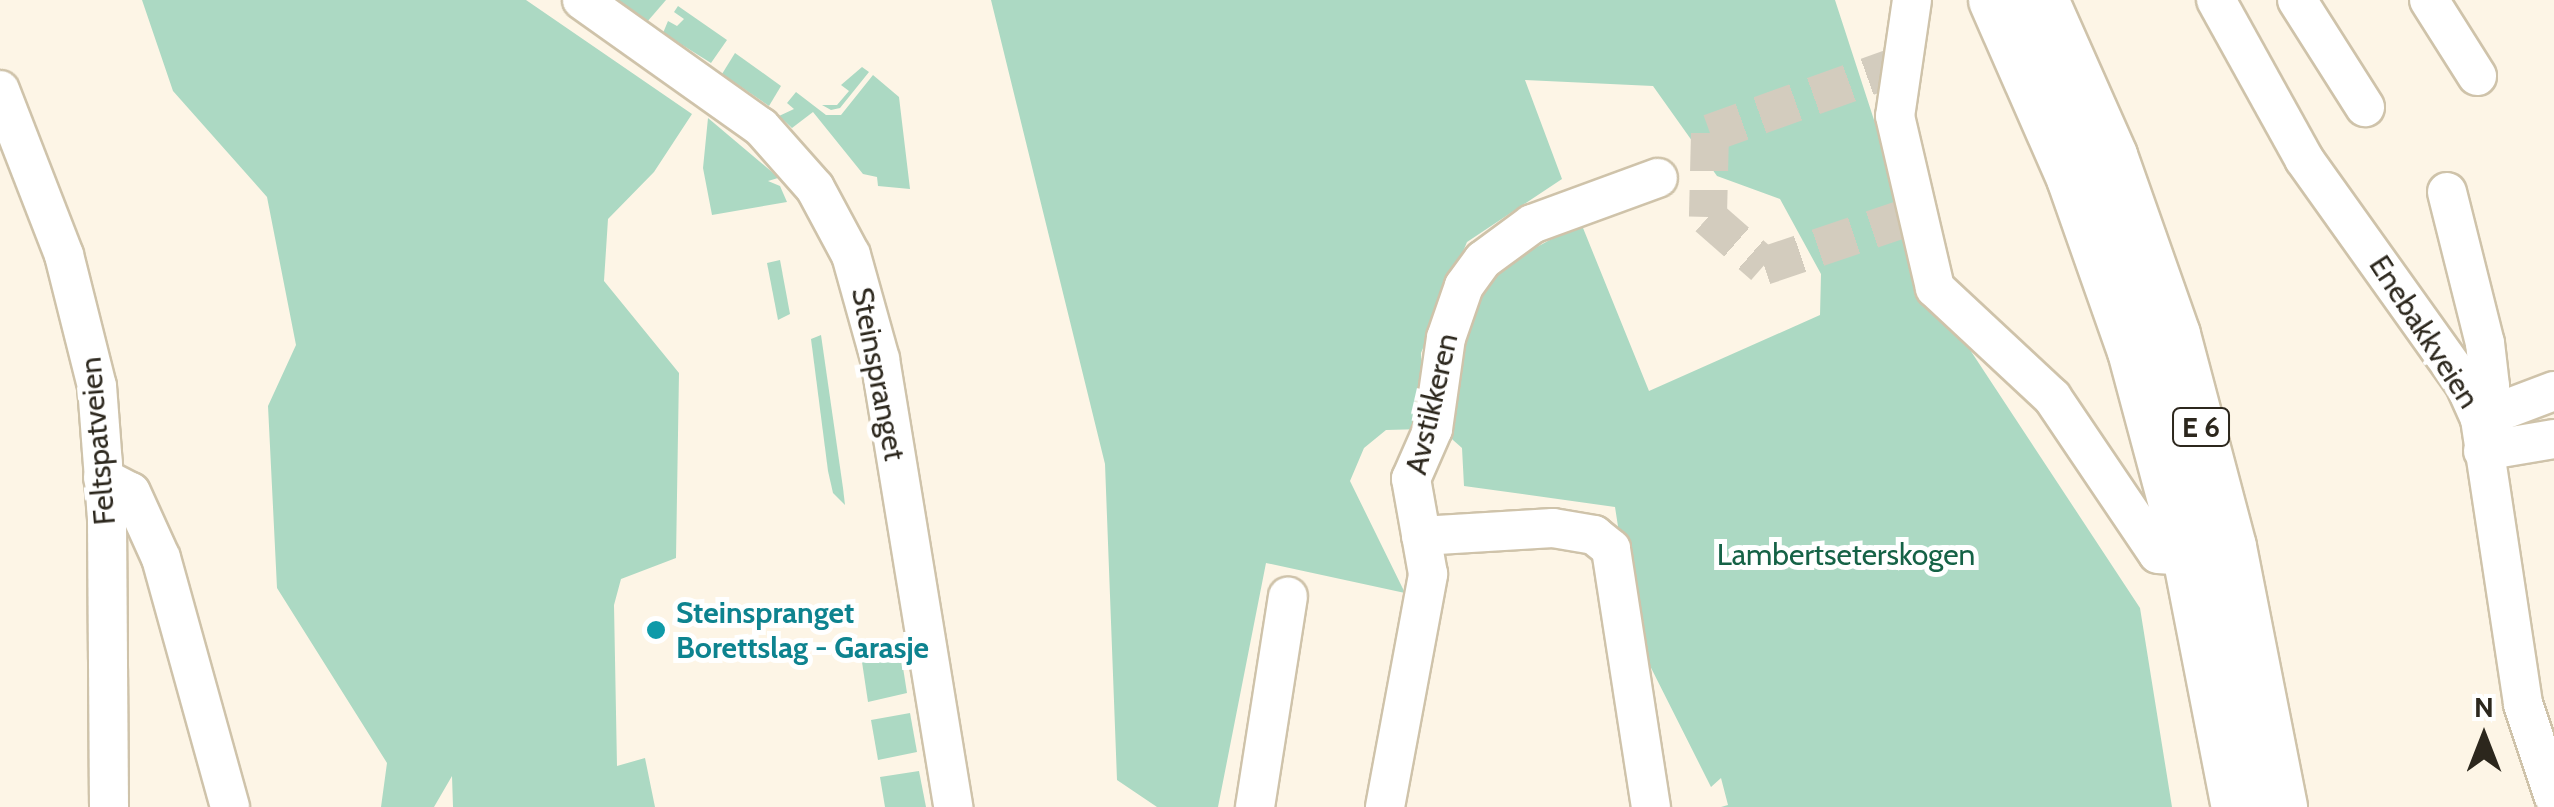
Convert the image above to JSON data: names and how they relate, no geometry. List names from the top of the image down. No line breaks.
{"streets":{"highway":["E 6"],"street":["Enebakkveien","Steinspranget","Avstikkeren","Feltspatveien"]},"parks":["Lambertseterskogen"],"places":["Steinspranget Borettslag - Garasje"],"north":"top"}
